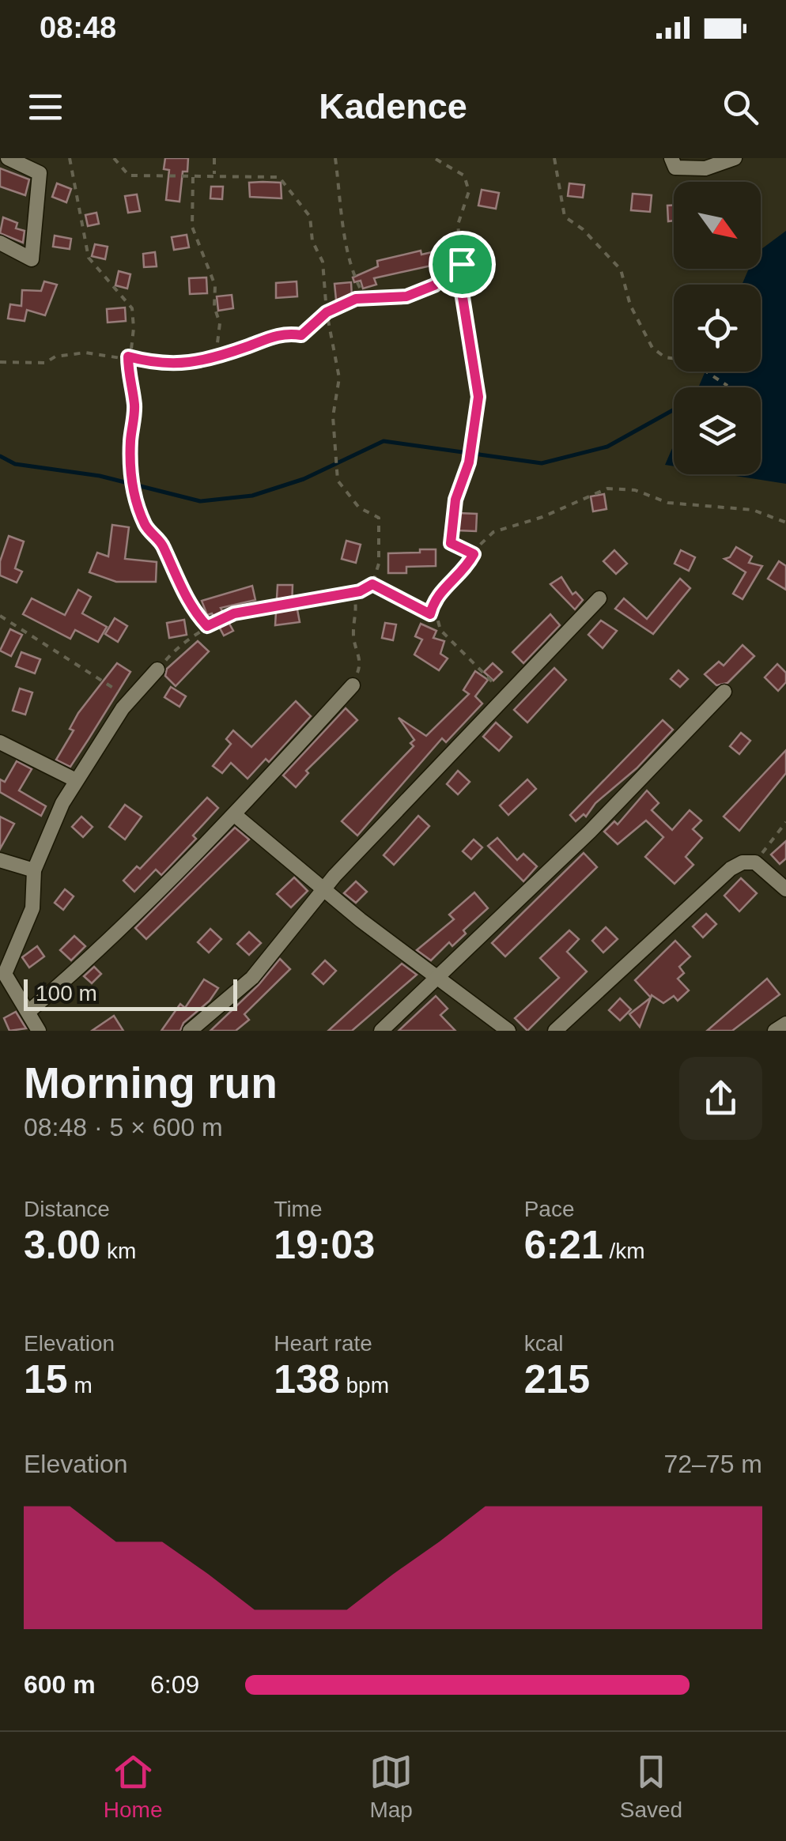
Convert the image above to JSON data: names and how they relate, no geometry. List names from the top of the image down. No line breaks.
{"scale_bar":"100 m","north":"bottom right","page":{"status":"08:48","header":"Kadence","scale":"100 m","heading":["Morning run","08:48 · 5 × 600 m"],"stats":[["Distance","3.00 km"],["Time","19:03"],["Pace","6:21 /km"],["Elevation","15 m"],["Heart rate","138 bpm"],["kcal","215"]],"chart":["Elevation","72–75 m"],"list":[{"name":"600 m","note":"6:09"}],"tabs":["Home","Map","Saved"]}}
